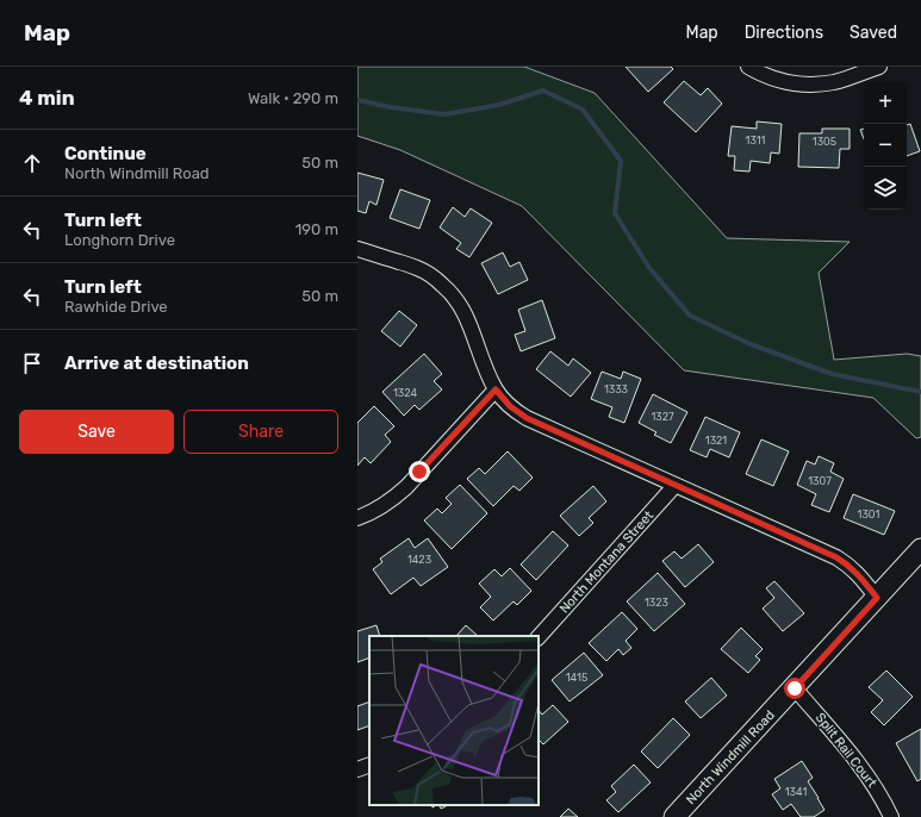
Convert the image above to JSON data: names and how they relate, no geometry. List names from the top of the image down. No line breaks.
{"streets":{"street":["North Montana Street","Split Rail Court","North Windmill Road"]},"crossings":[["Split Rail Court","North Windmill Road"]],"house_numbers":["1311","1305","1333","1324","1327","1321","1307","1301","1423","1323","1415","1341"],"page":{"header":"Map","nav":["Map","Directions","Saved"],"heading":["4 min","Walk · 290 m"],"map_buttons":["+","−"],"list":[["Continue","North Windmill Road","50 m"],["Turn left","Longhorn Drive","190 m"],["Turn left","Rawhide Drive","50 m"],"Arrive at destination"],"buttons":["Save","Share"]}}
